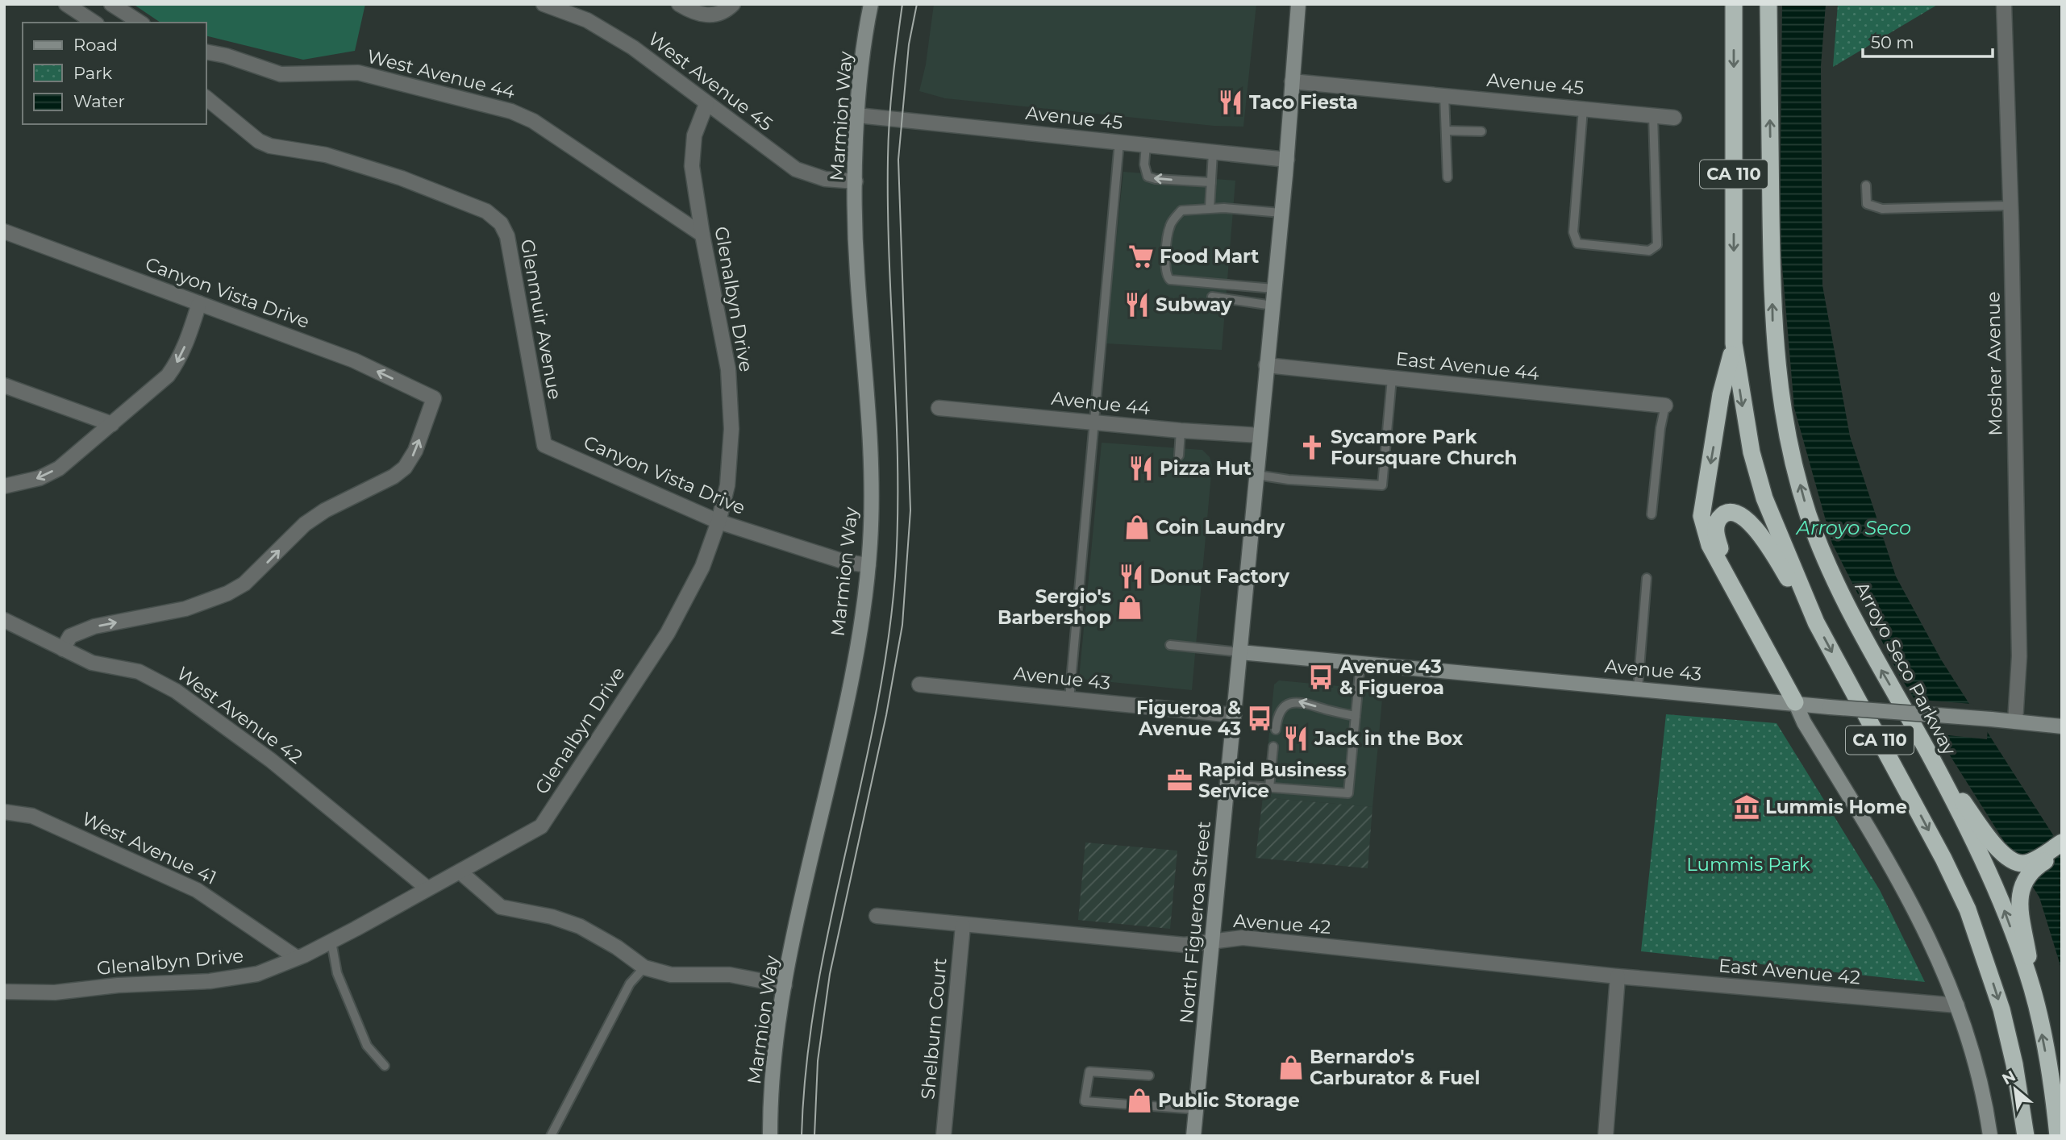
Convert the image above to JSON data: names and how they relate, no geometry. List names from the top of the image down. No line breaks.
{"streets":{"highway":["CA 110","Arroyo Seco Parkway"],"street":["West Avenue 44","West Avenue 45","Avenue 45","Marmion Way","Canyon Vista Drive","Glenalbyn Drive","Glenmuir Avenue","Mosher Avenue","East Avenue 44","Avenue 44","Avenue 43","West Avenue 42","West Avenue 41","North Figueroa Street","Avenue 42","East Avenue 42","Shelburn Court"]},"crossings":[["West Avenue 44","Glenalbyn Drive"],["West Avenue 45","Marmion Way"],["West Avenue 45","Glenalbyn Drive"],["Avenue 45","Marmion Way"],["Avenue 45","North Figueroa Street"],["Marmion Way","Canyon Vista Drive"],["Canyon Vista Drive","Glenalbyn Drive"],["Canyon Vista Drive","Glenmuir Avenue"],["Canyon Vista Drive","West Avenue 42"],["Glenalbyn Drive","West Avenue 42"],["Glenalbyn Drive","West Avenue 41"],["Mosher Avenue","Avenue 43"],["East Avenue 44","North Figueroa Street"],["Avenue 44","North Figueroa Street"],["Avenue 43","North Figueroa Street"],["North Figueroa Street","Avenue 42"],["Avenue 42","East Avenue 42"],["Avenue 42","Shelburn Court"]],"water":["Arroyo Seco"],"parks":["Lummis Park"],"places":{"restaurant":["Taco Fiesta","Subway","Pizza Hut","Donut Factory","Jack in the Box"],"supermarket":["Food Mart"],"church":["Sycamore Park Foursquare Church"],"shop":["Coin Laundry","Sergio's Barbershop","Bernardo's Carburator & Fuel","Public Storage"],"bus stop":["Avenue 43 & Figueroa","Figueroa & Avenue 43"],"office":["Rapid Business Service"],"museum":["Lummis Home"]},"legend":["Road","Park","Water"],"scale_bar":"50 m","north":"top left"}
